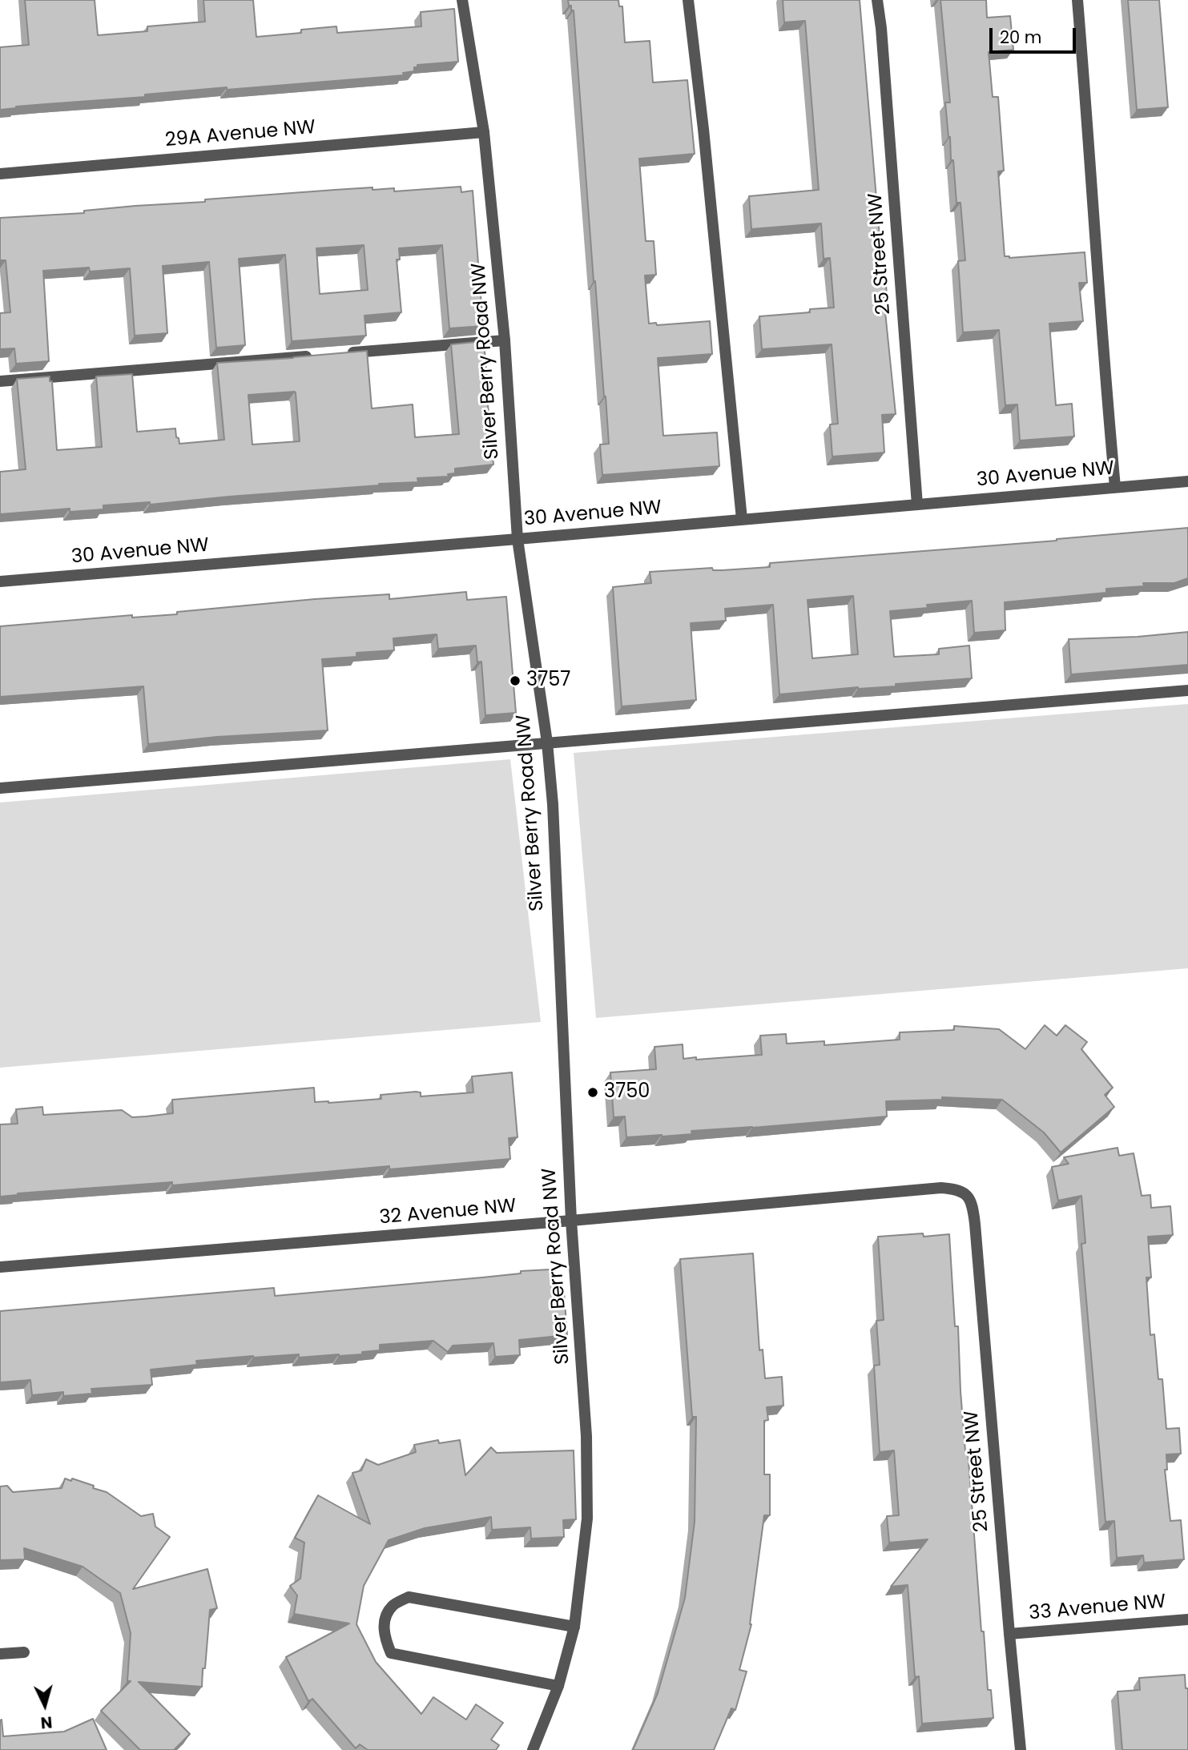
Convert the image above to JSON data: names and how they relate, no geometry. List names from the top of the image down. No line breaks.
{"streets":{"street":["29A Avenue NW","25 Street NW","Silver Berry Road NW","30 Avenue NW","32 Avenue NW","33 Avenue NW"]},"crossings":[["29A Avenue NW","Silver Berry Road NW"],["25 Street NW","30 Avenue NW"],["25 Street NW","32 Avenue NW"],["25 Street NW","33 Avenue NW"],["Silver Berry Road NW","30 Avenue NW"],["Silver Berry Road NW","32 Avenue NW"]],"places":["3757","3750"],"scale_bar":"20 m","north":"bottom"}
